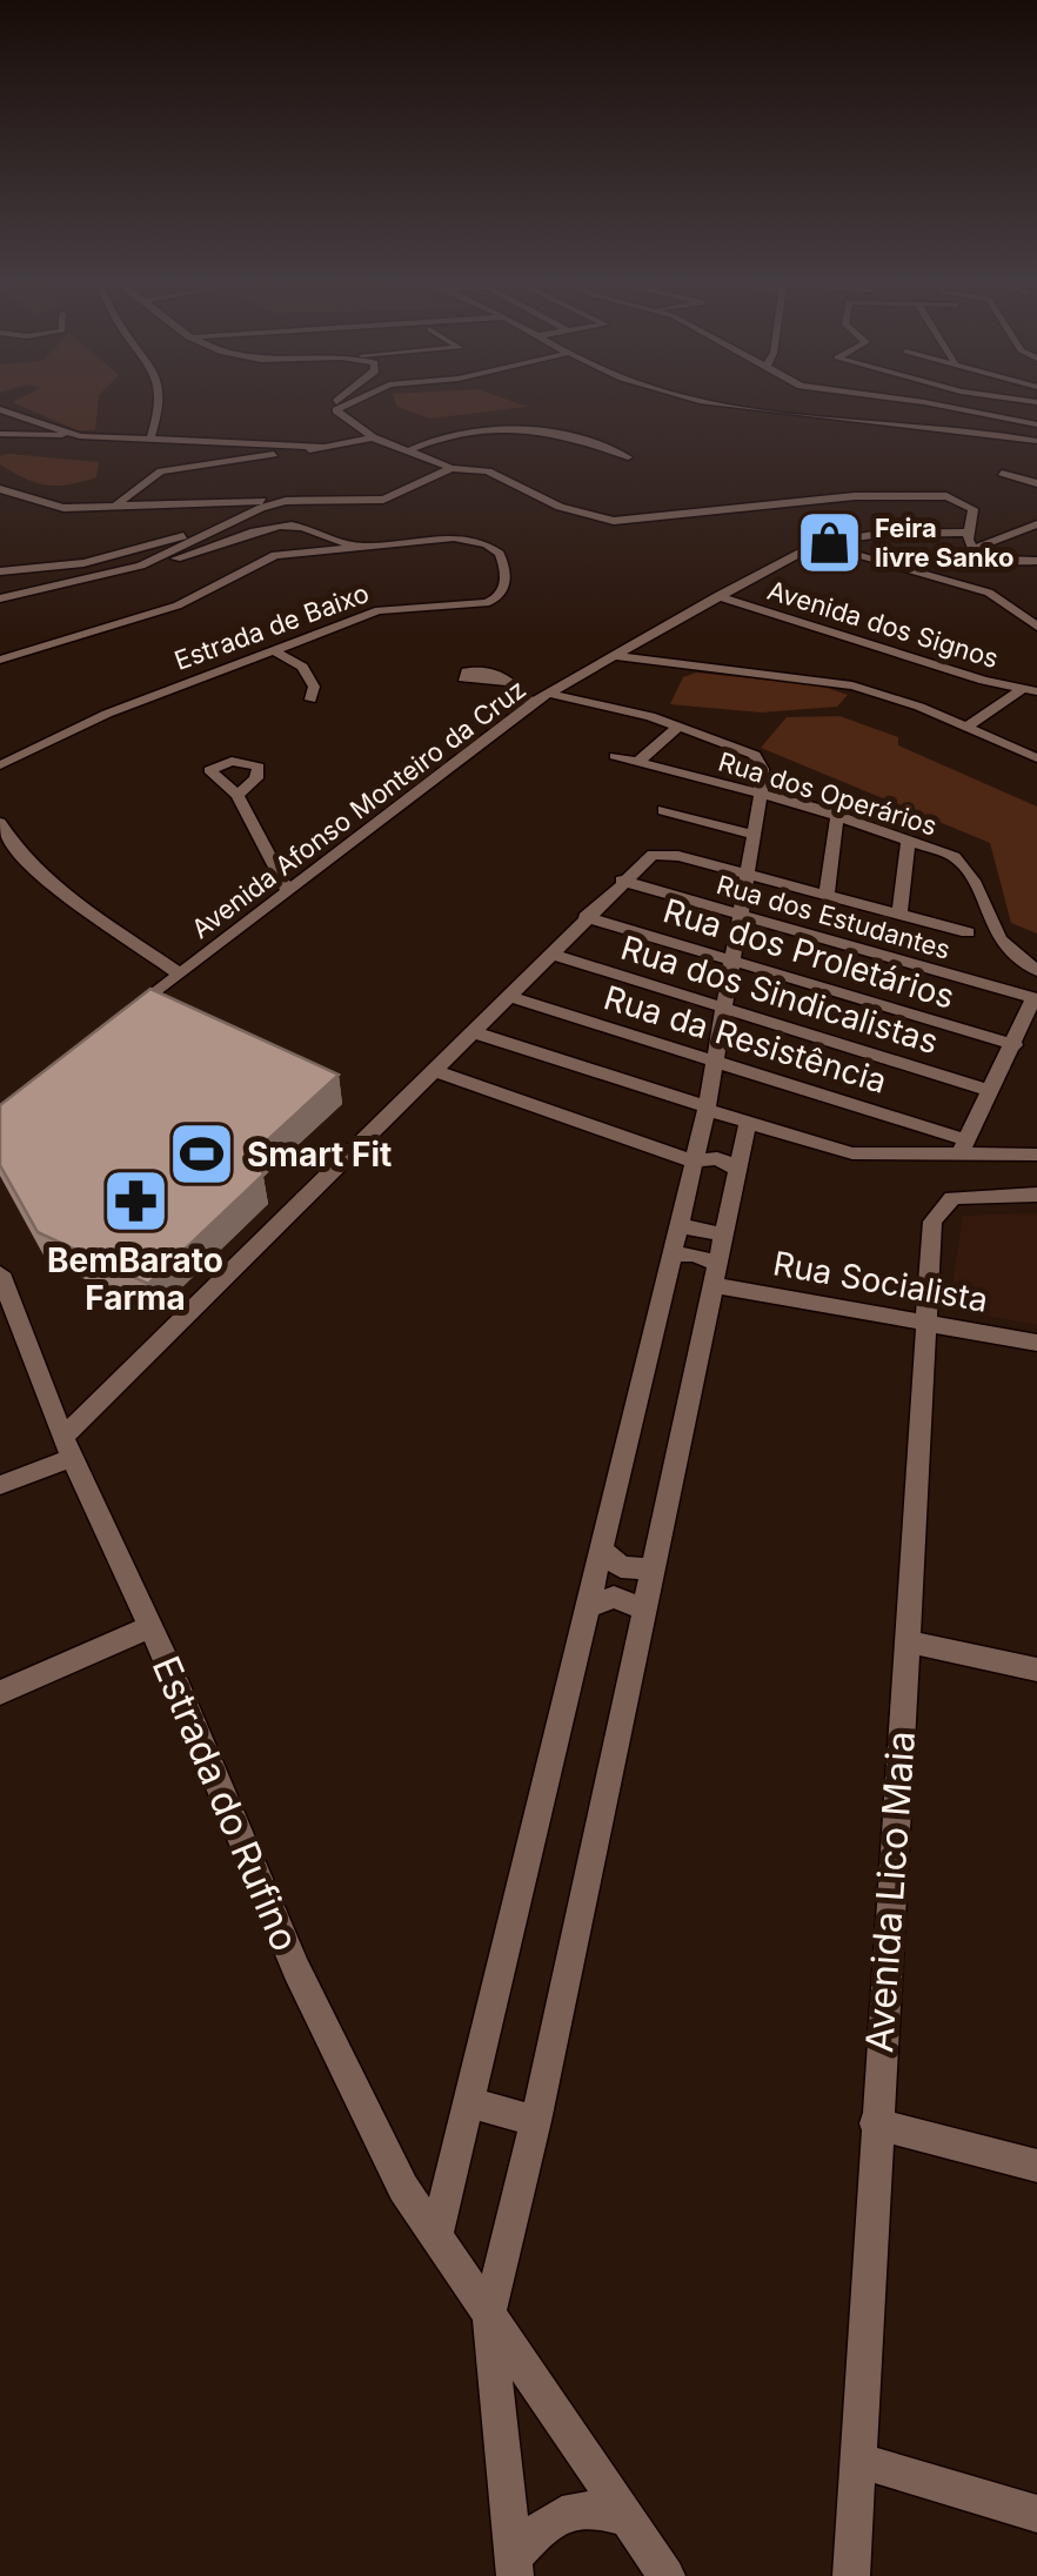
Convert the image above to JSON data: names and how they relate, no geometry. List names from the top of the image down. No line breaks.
{"streets":{"street":["Avenida dos Signos","Estrada de Baixo","Rua dos Operários","Avenida Afonso Monteiro da Cruz","Rua dos Estudantes","Rua dos Proletários","Rua dos Sindicalistas","Rua da Resistência","Rua Socialista","Estrada do Rufino","Avenida Lico Maia"]},"crossings":[["Avenida dos Signos","Avenida Afonso Monteiro da Cruz"],["Rua dos Estudantes","Rua dos Proletários"],["Rua Socialista","Avenida Lico Maia"]],"places":{"shop":["Feira livre Sanko"],"sports":["Smart Fit"],"pharmacy":["BemBarato Farma"]}}
